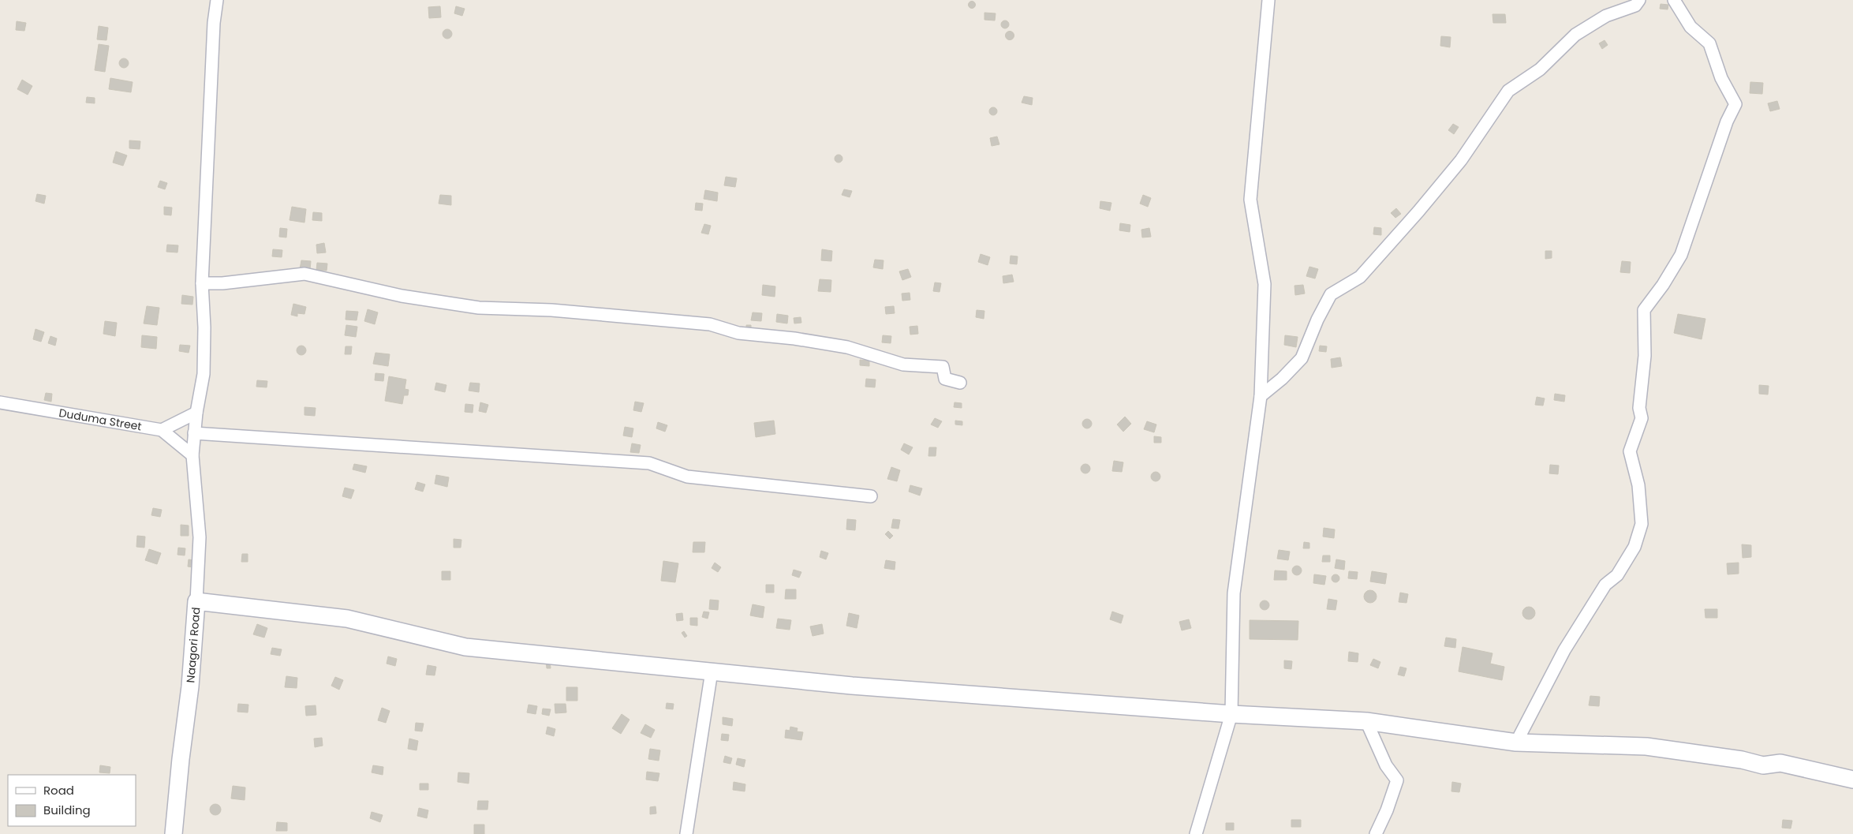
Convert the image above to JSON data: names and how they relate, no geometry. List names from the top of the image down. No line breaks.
{"streets":{"street":["Duduma Street","Naagori Road"]},"crossings":[["Duduma Street","Naagori Road"]],"legend":["Road","Building"]}
